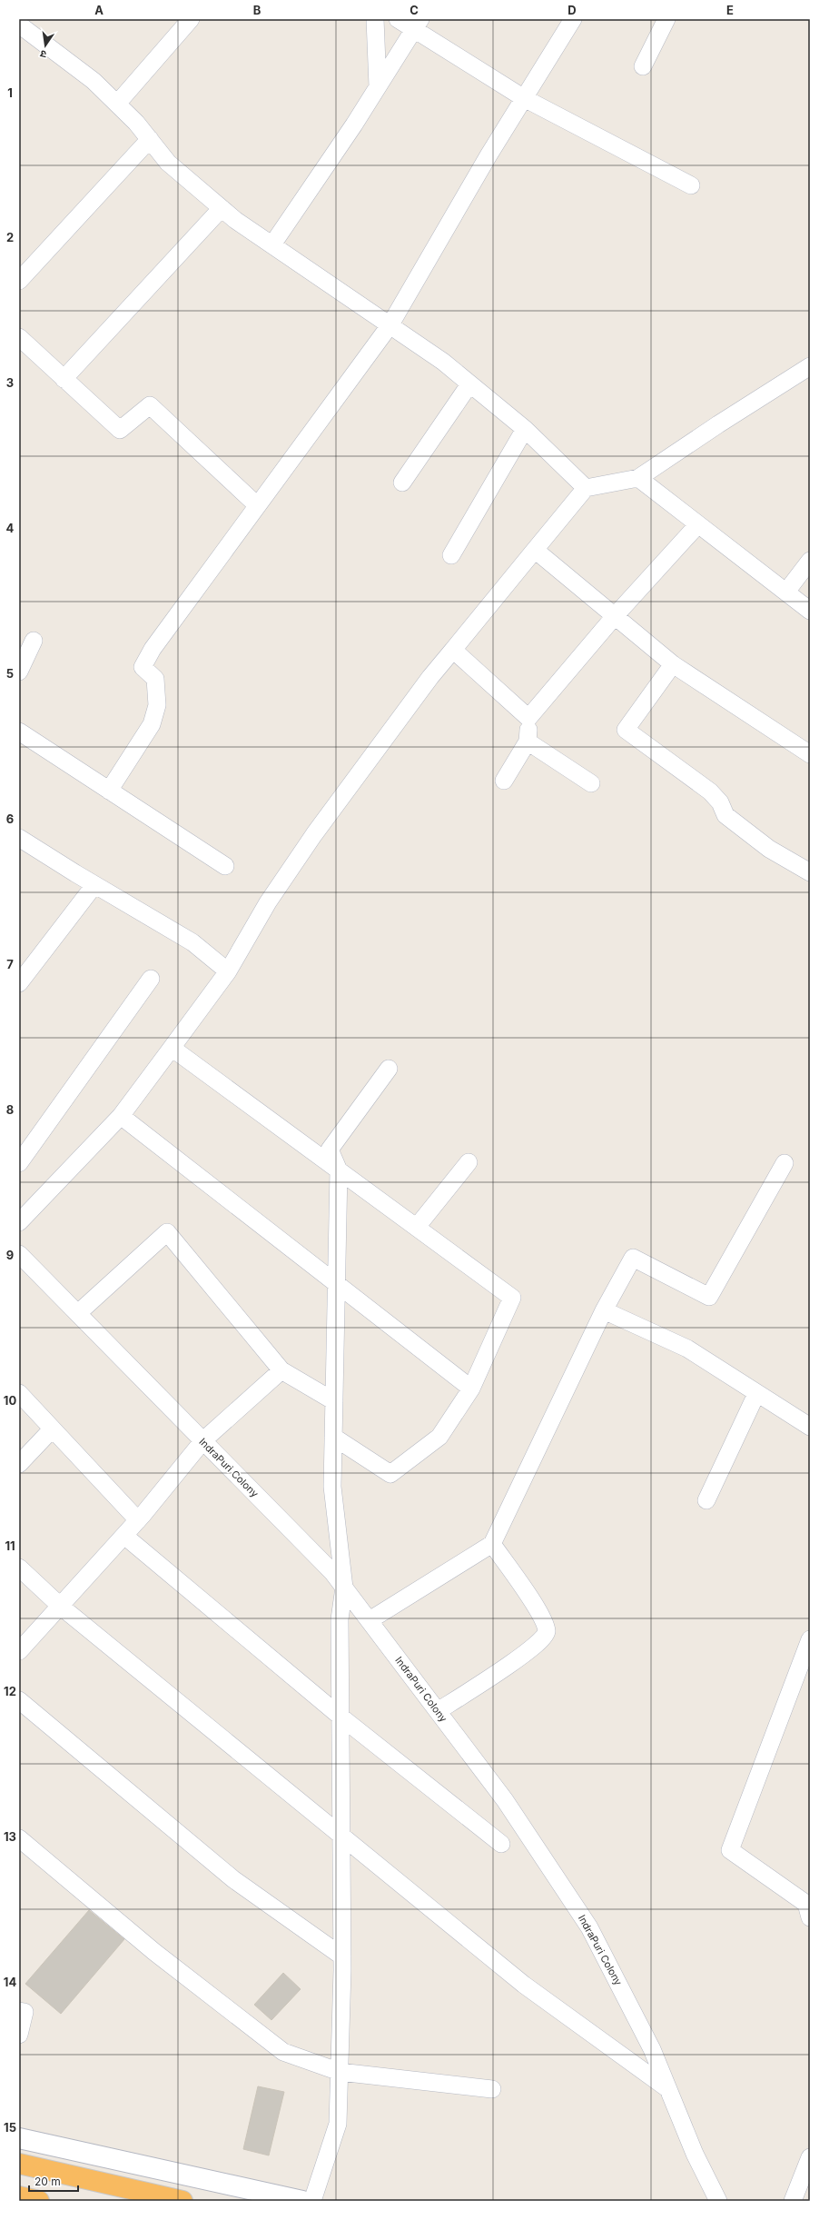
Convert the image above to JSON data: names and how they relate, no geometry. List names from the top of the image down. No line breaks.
{"streets":{"street":["IndraPuri Colony"]},"scale_bar":"20 m","north":"bottom","grid":{"columns":["A","B","C","D","E"],"rows":["1","2","3","4","5","6","7","8","9","10","11","12","13","14","15"]}}
